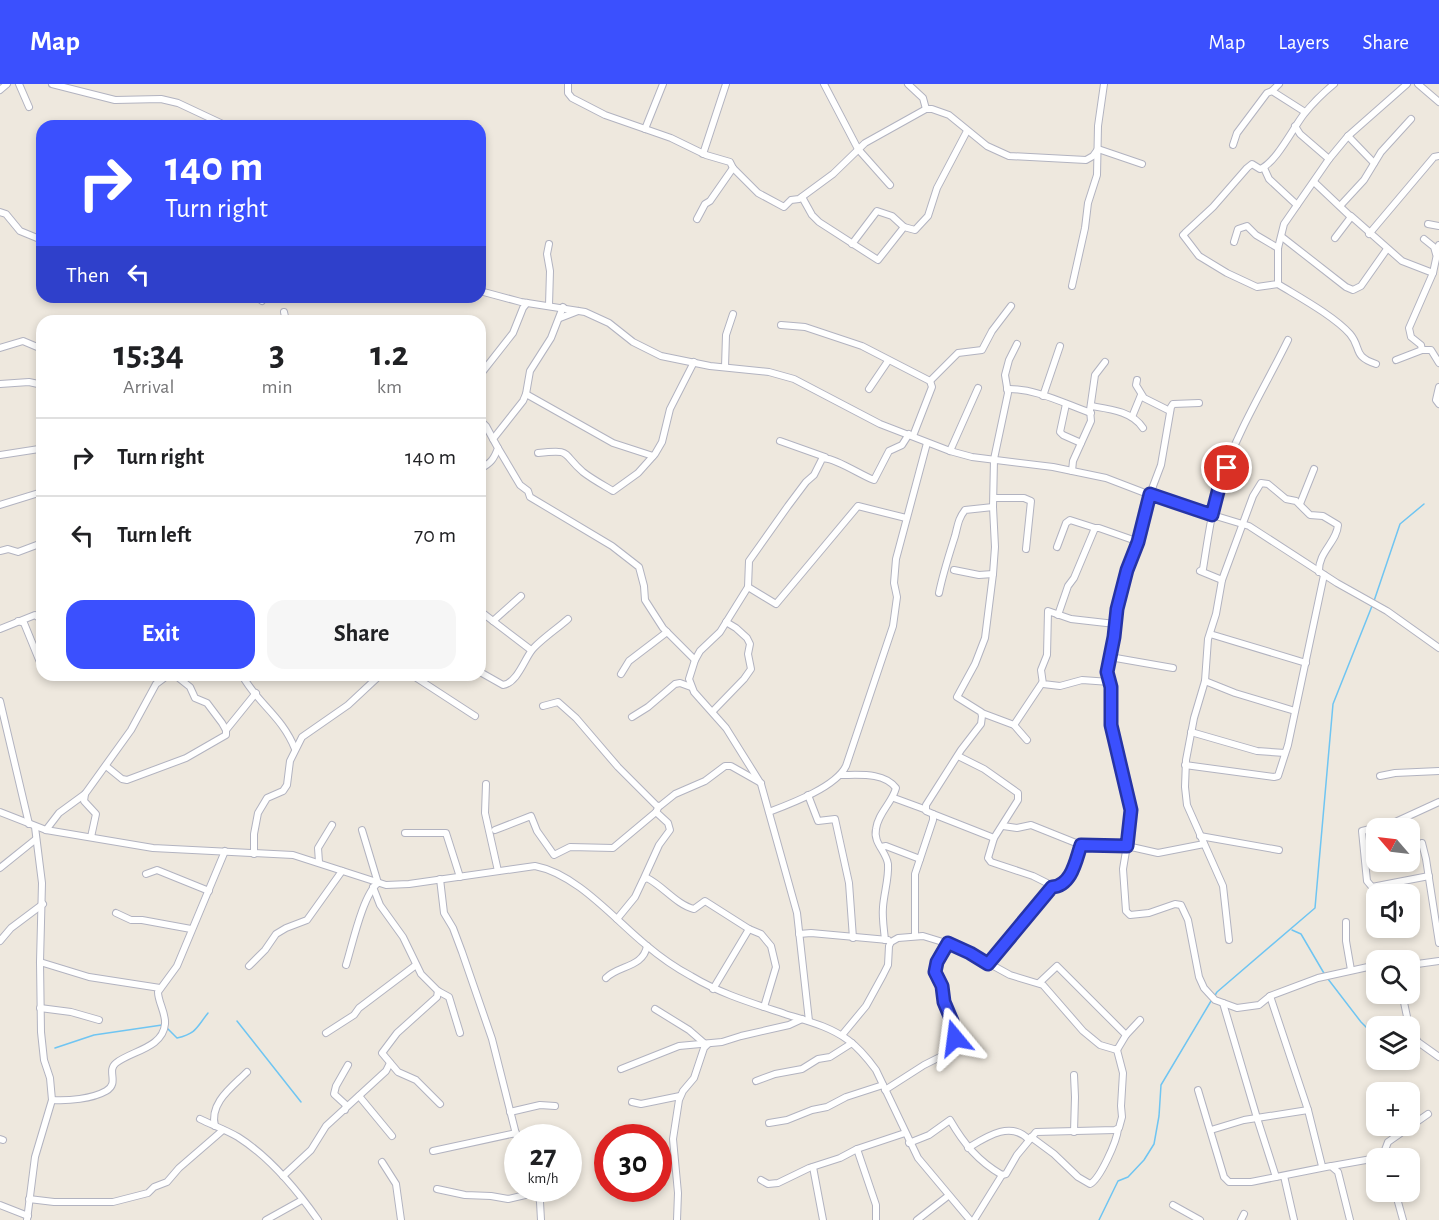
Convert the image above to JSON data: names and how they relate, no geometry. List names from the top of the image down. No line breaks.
{"north":"top left","page":{"header":"Map","nav":["Map","Layers","Share"],"turn":["140 m","Turn right"],"then":"Then","eta":["15:34","Arrival","3","min","1.2","km"],"list":[{"name":"Turn right","value":"140 m"},{"name":"Turn left","value":"70 m"}],"buttons":["Exit","Share"],"map_buttons":["+","−"],"speed":"27 km/h","limit":"30"}}
